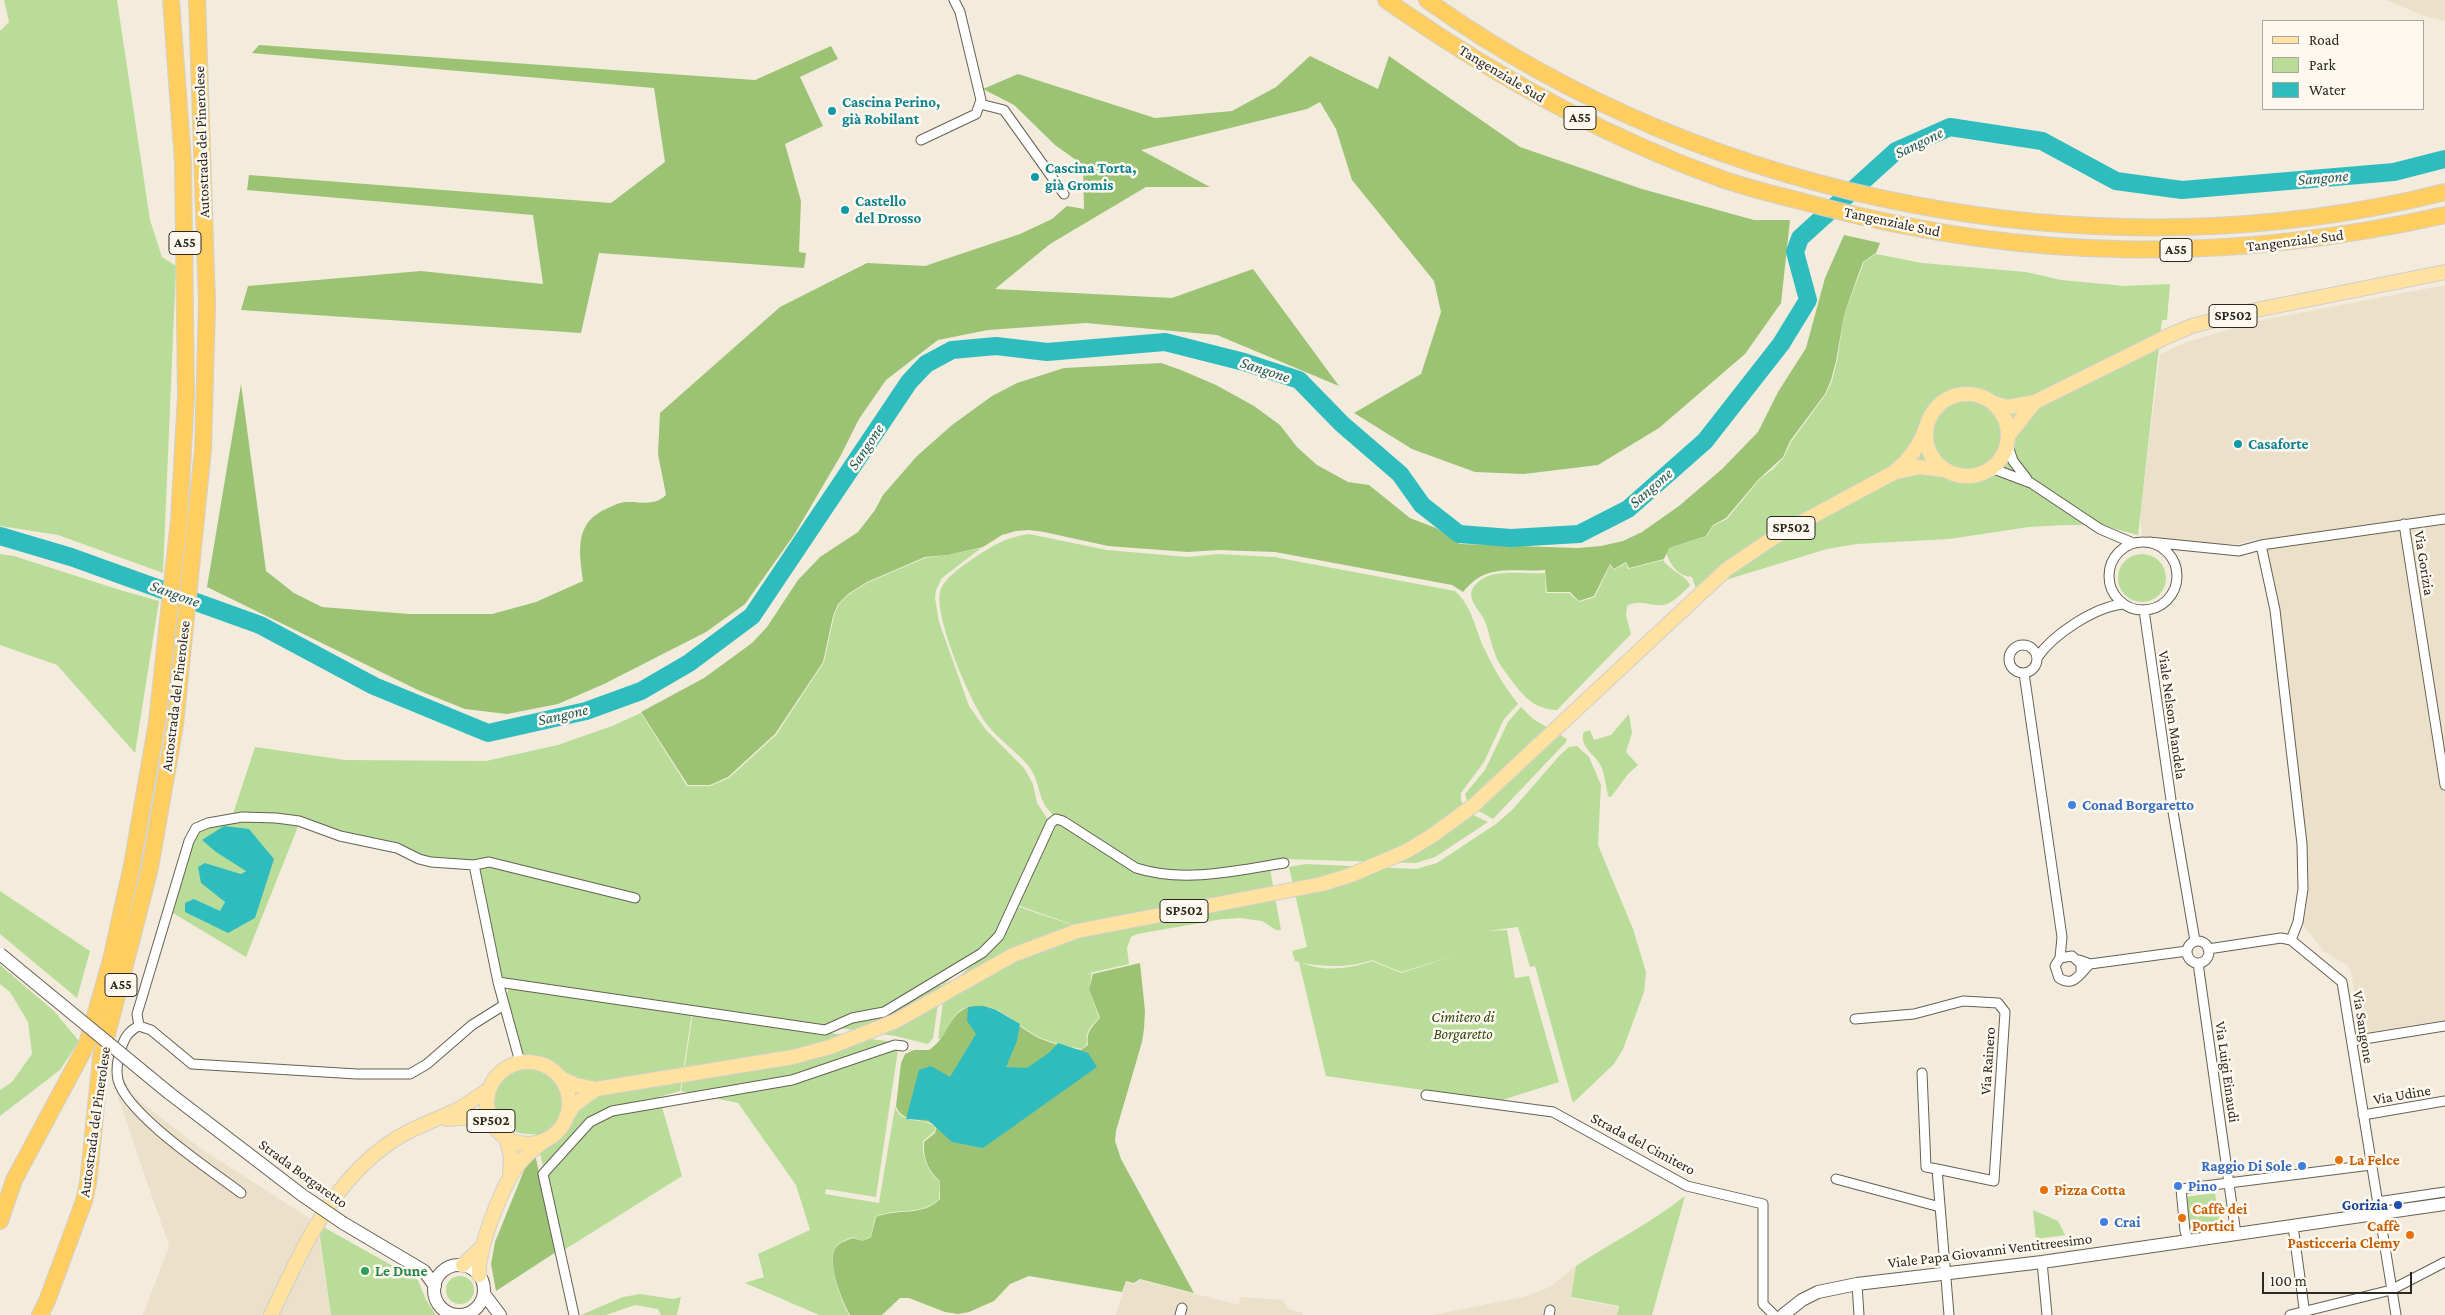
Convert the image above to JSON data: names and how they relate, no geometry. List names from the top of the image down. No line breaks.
{"streets":{"highway":["Tangenziale Sud","A55","Autostrada del Pinerolese"],"main road":["SP502"],"street":["Via Gorizia","Viale Nelson Mandela","Via Sangone","Via Rainero","Via Luigi Einaudi","Via Udine","Strada del Cimitero","Strada Borgaretto","Viale Papa Giovanni Ventitreesimo"]},"crossings":[["Viale Nelson Mandela","Via Luigi Einaudi"],["Via Sangone","Via Udine"],["Via Sangone","Viale Papa Giovanni Ventitreesimo"],["Via Luigi Einaudi","Viale Papa Giovanni Ventitreesimo"]],"water":["Sangone"],"parks":["Cimitero di Borgaretto"],"places":["Cascina Perino, già Robilant","Cascina Torta, già Gromis","Castello del Drosso","Casaforte","Conad Borgaretto","La Felce","Raggio Di Sole","Pino","Pizza Cotta","Gorizia","Caffè dei Portici","Crai","Caffè Pasticceria Clemy","Le Dune"],"legend":["Road","Park","Water"],"scale_bar":"100 m"}
